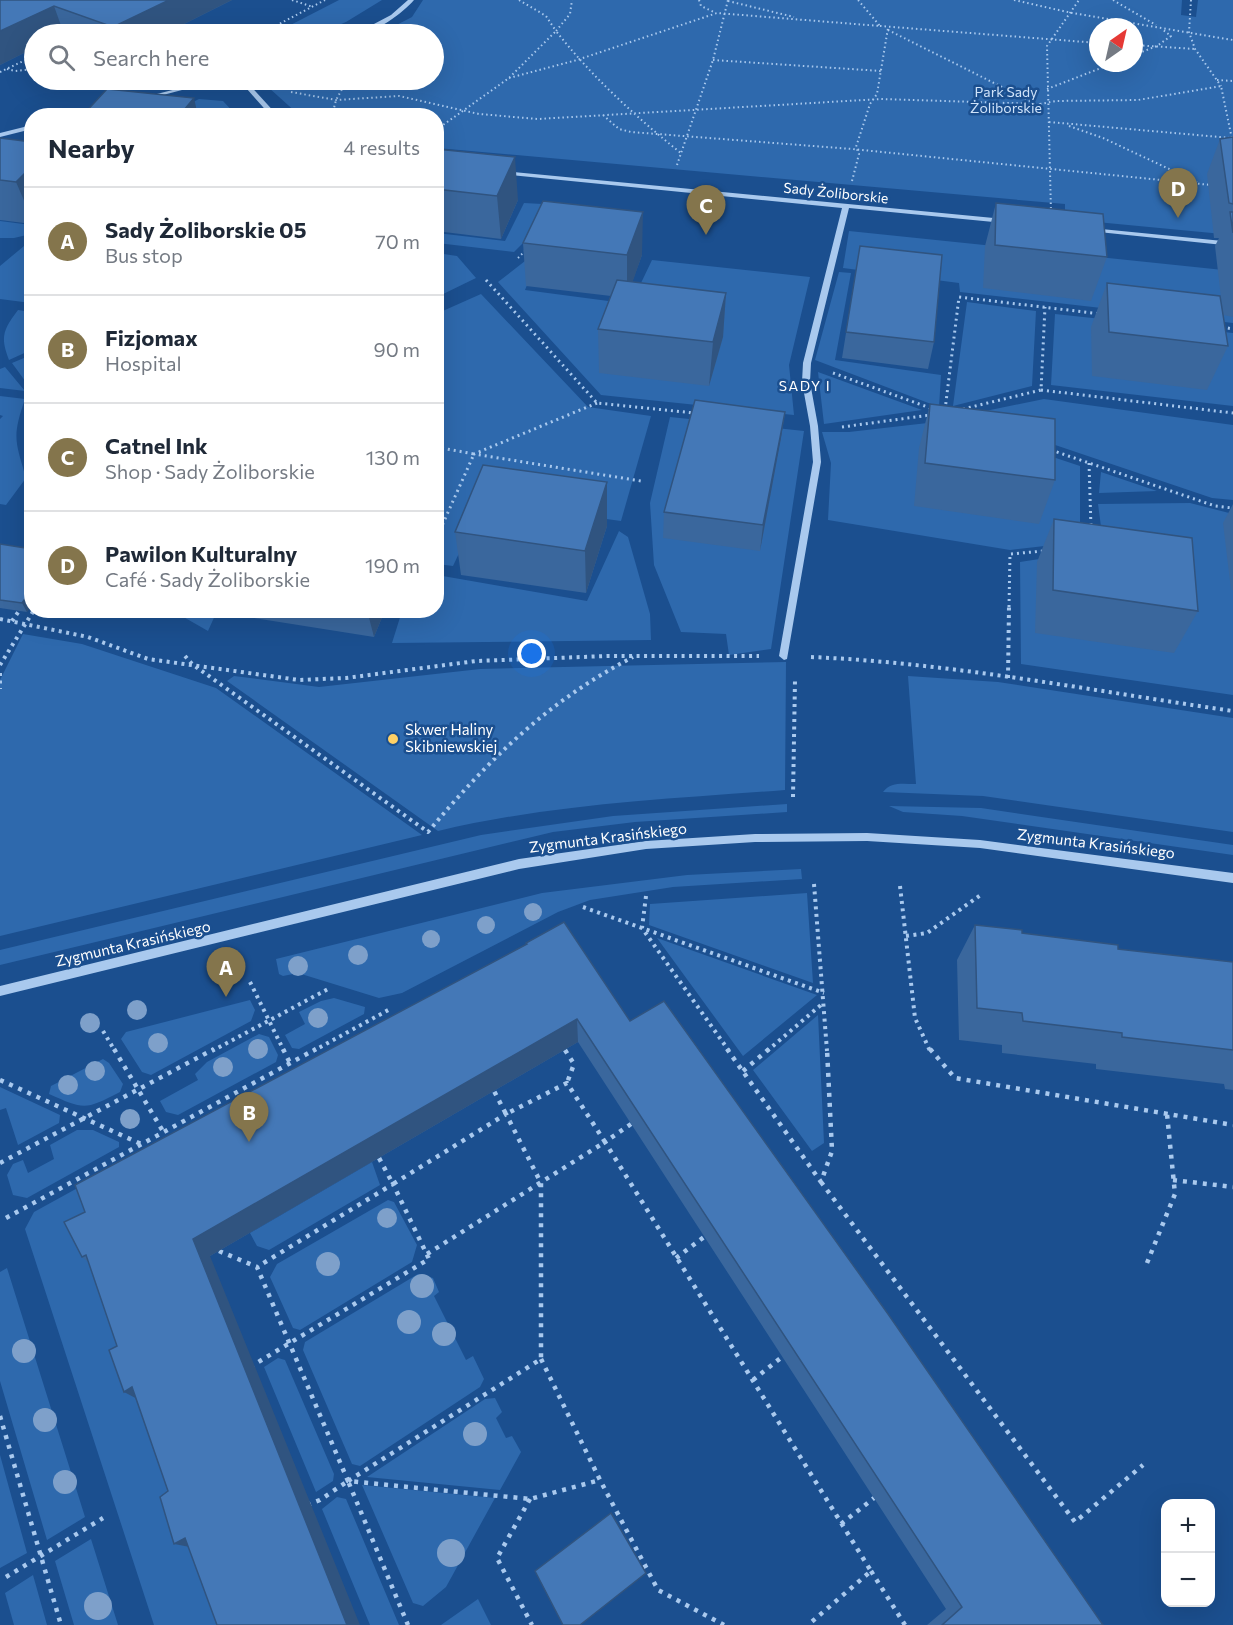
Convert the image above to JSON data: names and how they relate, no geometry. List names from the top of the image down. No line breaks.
{"streets":{"street":["Sady Żoliborskie","Zygmunta Krasińskiego"]},"districts":["SADY I"],"parks":["Park Sady Żoliborskie"],"places":["Skwer Haliny Skibniewskiej"],"north":"top right","page":{"search":"Search here","heading":["Nearby","4 results"],"pins":["D","C","A","B"],"list":[{"mark":"A","name":"Sady Żoliborskie 05","note":"Bus stop","value":"70 m"},{"mark":"B","name":"Fizjomax","note":"Hospital","value":"90 m"},{"mark":"C","name":"Catnel Ink","note":"Shop · Sady Żoliborskie","value":"130 m"},{"mark":"D","name":"Pawilon Kulturalny","note":"Café · Sady Żoliborskie","value":"190 m"}],"map_buttons":["+","−"]}}
